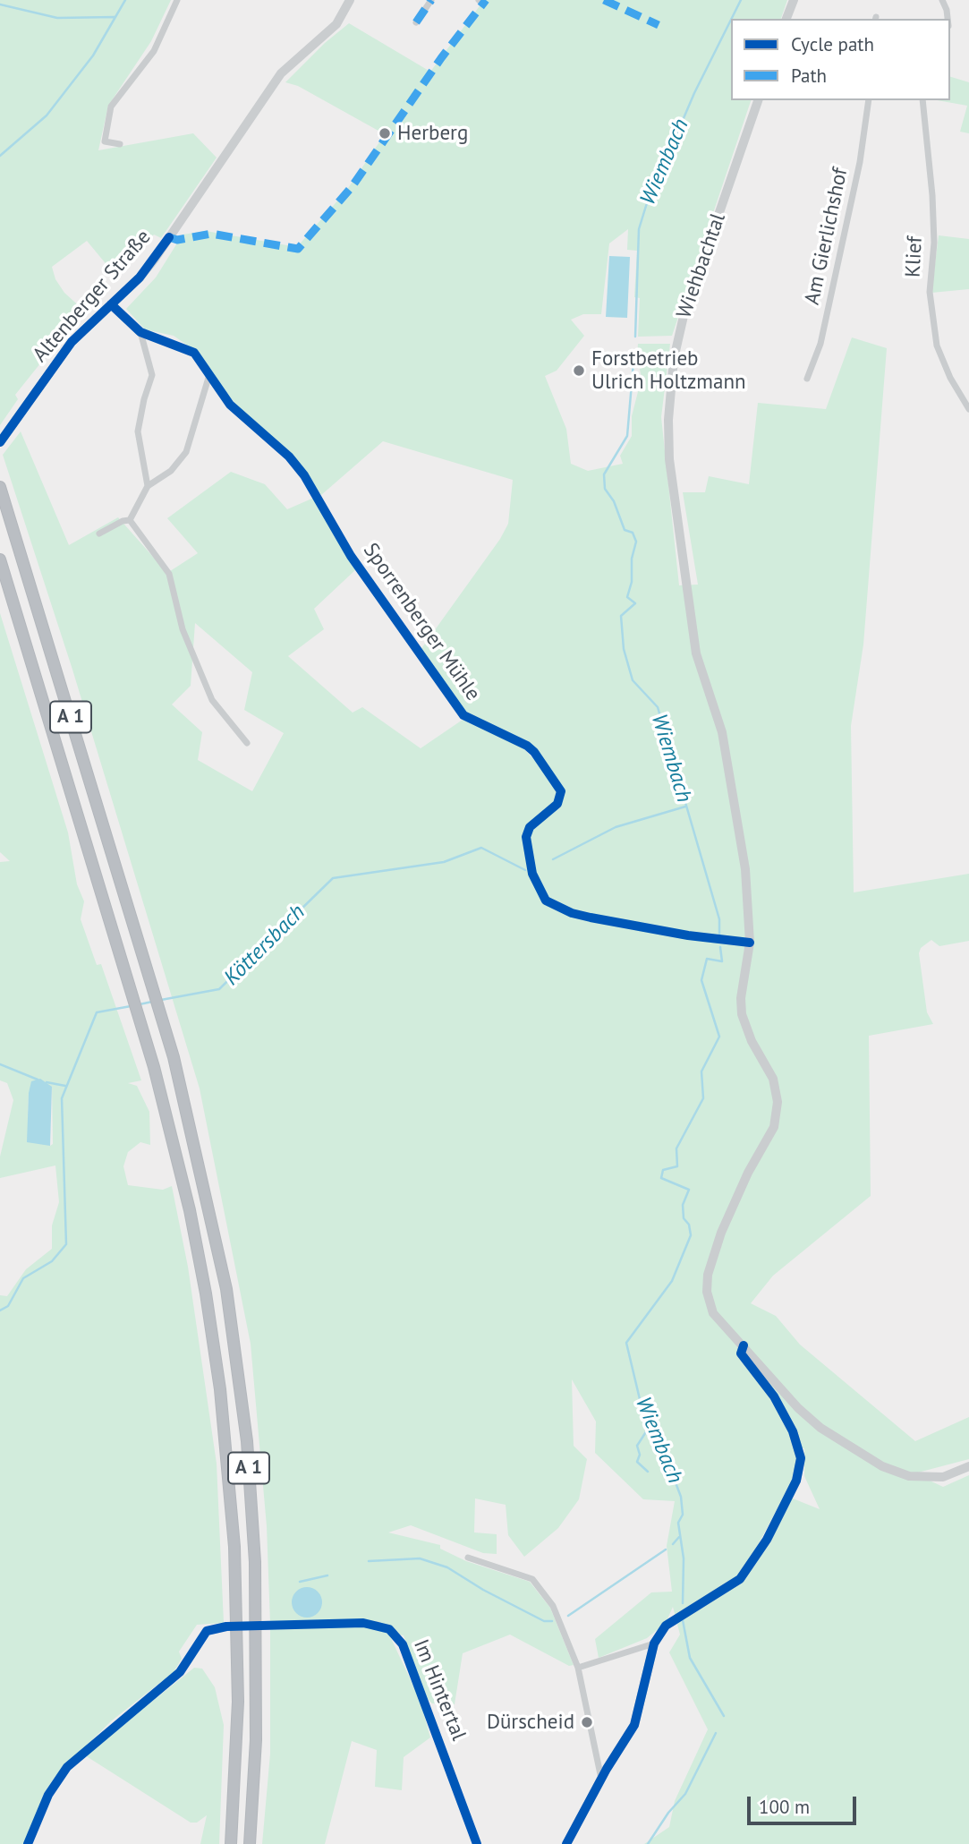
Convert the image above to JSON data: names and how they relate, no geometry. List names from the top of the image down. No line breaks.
{"streets":{"highway":["A 1"],"main road":["Wiehbachtal","Altenberger Straße"],"street":["Am Gierlichshof","Klief","Sporrenberger Mühle","Im Hintertal"]},"crossings":[["Wiehbachtal","Sporrenberger Mühle"],["Altenberger Straße","Sporrenberger Mühle"]],"water":["Wiembach","Köttersbach"],"places":["Herberg","Forstbetrieb Ulrich Holtzmann","Dürscheid"],"legend":["Cycle path","Path"],"scale_bar":"100 m"}
